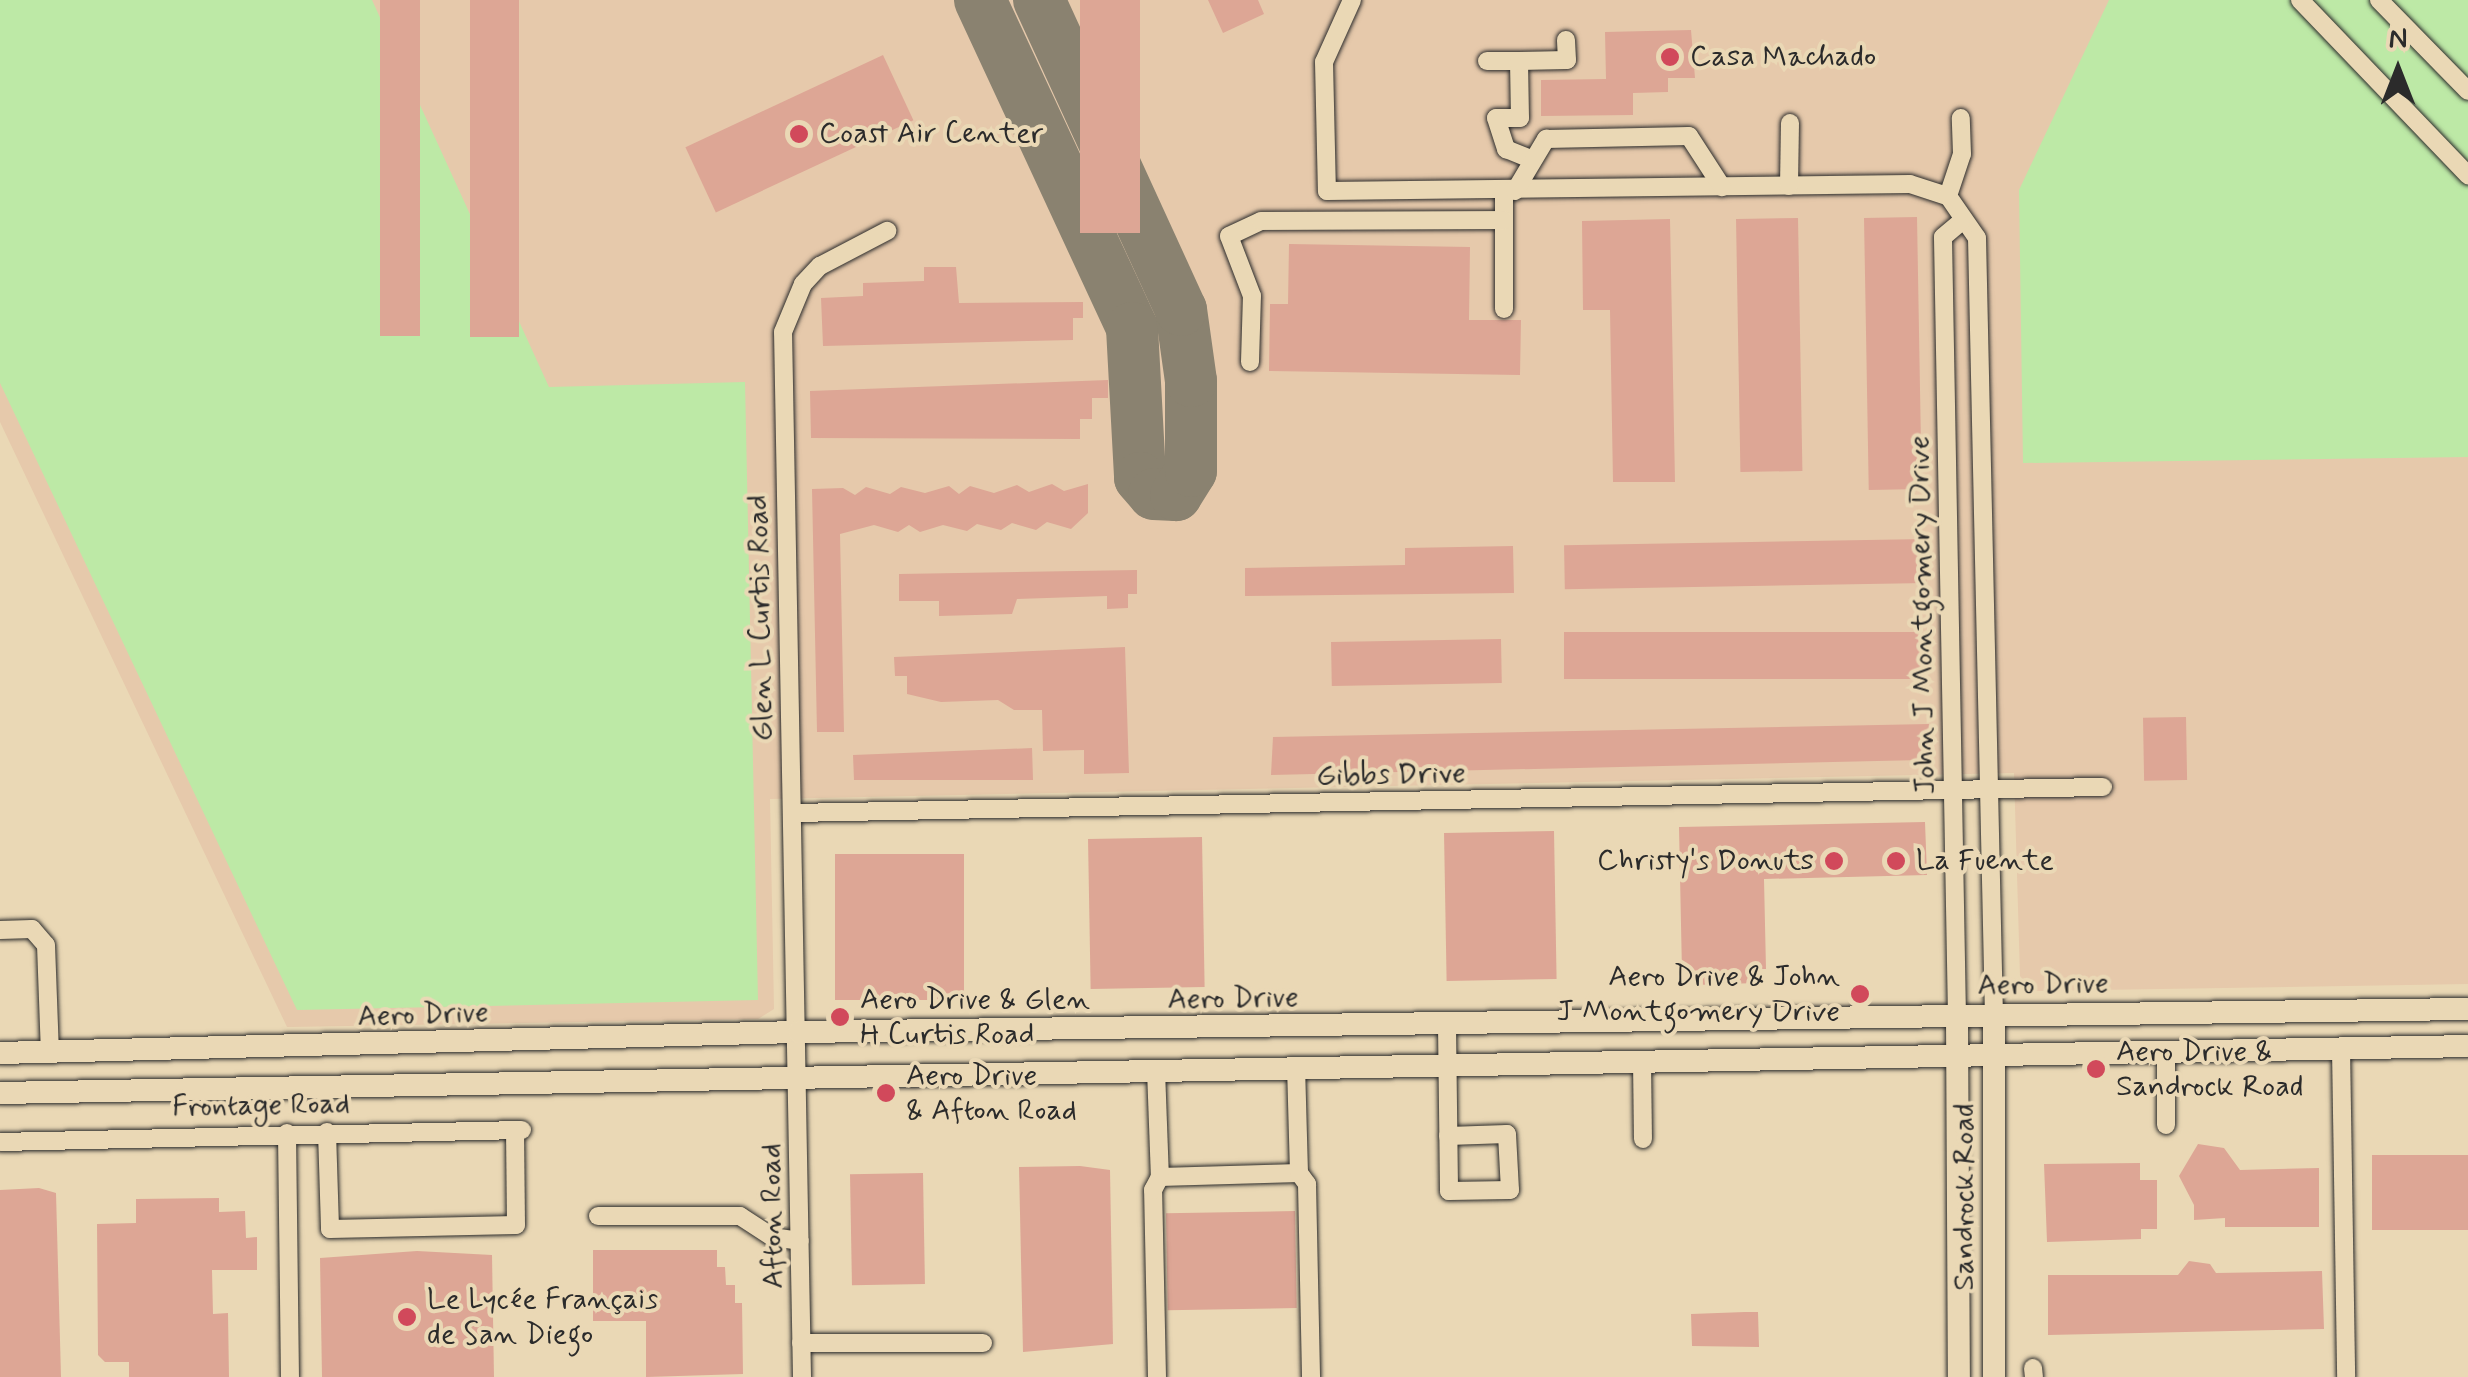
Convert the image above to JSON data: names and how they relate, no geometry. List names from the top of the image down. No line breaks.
{"streets":{"main road":["Aero Drive","Sandrock Road"],"street":["John J Montgomery Drive","Glen L Curtis Road","Gibbs Drive","Frontage Road","Afton Road"]},"crossings":[["John J Montgomery Drive","Gibbs Drive"],["John J Montgomery Drive","Aero Drive"],["John J Montgomery Drive","Sandrock Road"],["Glen L Curtis Road","Gibbs Drive"],["Glen L Curtis Road","Aero Drive"],["Glen L Curtis Road","Afton Road"],["Aero Drive","Sandrock Road"],["Aero Drive","Afton Road"]],"places":["Casa Machado","Coast Air Center","Christy's Donuts","La Fuente","Aero Drive & John J Montgomery Drive","Aero Drive & Glen H Curtis Road","Aero Drive & Sandrock Road","Aero Drive & Afton Road","Le Lycée Français de San Diego"],"north":"top"}
